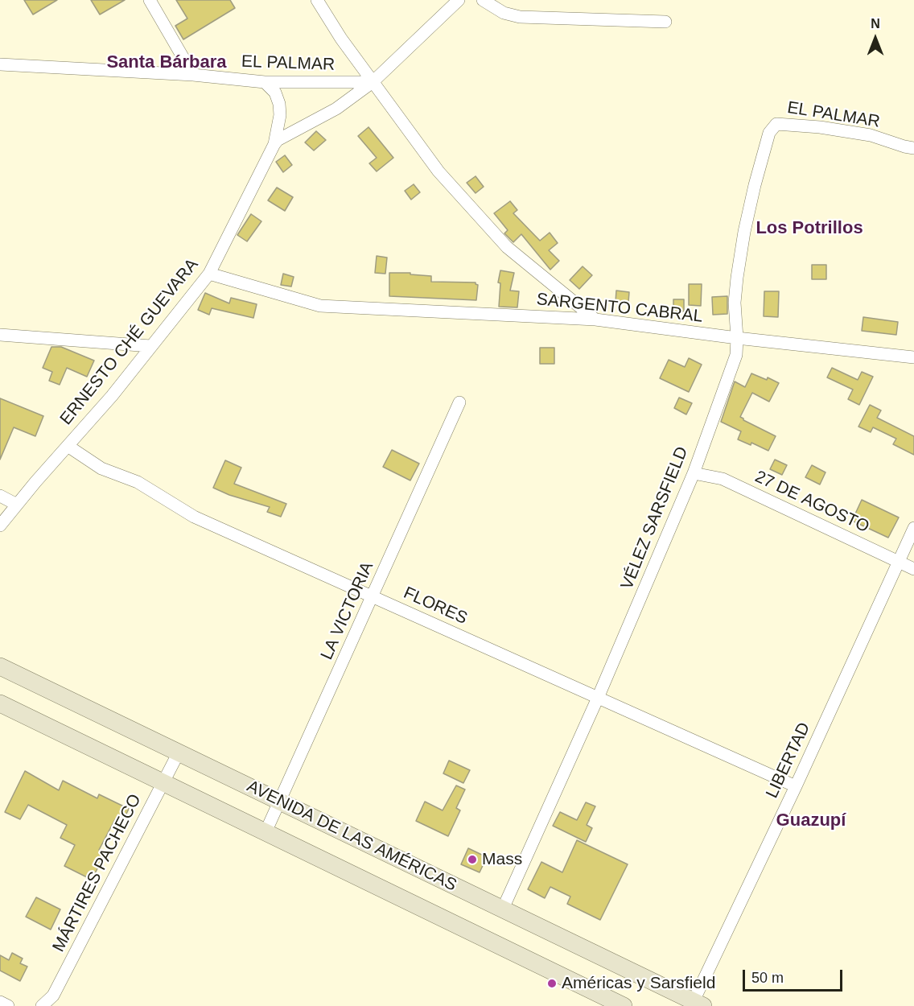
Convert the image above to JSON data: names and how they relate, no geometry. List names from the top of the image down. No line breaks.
{"streets":{"main road":["AVENIDA DE LAS AMÉRICAS"],"street":["EL PALMAR","SARGENTO CABRAL","ERNESTO CHÉ GUEVARA","27 DE AGOSTO","VÉLEZ SARSFIELD","FLORES","LA VICTORIA","LIBERTAD","MÁRTIRES PACHECO"]},"crossings":[["EL PALMAR","VÉLEZ SARSFIELD"],["SARGENTO CABRAL","ERNESTO CHÉ GUEVARA"],["SARGENTO CABRAL","VÉLEZ SARSFIELD"],["ERNESTO CHÉ GUEVARA","FLORES"],["27 DE AGOSTO","VÉLEZ SARSFIELD"],["27 DE AGOSTO","LIBERTAD"],["VÉLEZ SARSFIELD","FLORES"],["VÉLEZ SARSFIELD","AVENIDA DE LAS AMÉRICAS"],["FLORES","LA VICTORIA"],["FLORES","LIBERTAD"],["LA VICTORIA","AVENIDA DE LAS AMÉRICAS"],["LIBERTAD","AVENIDA DE LAS AMÉRICAS"],["AVENIDA DE LAS AMÉRICAS","MÁRTIRES PACHECO"]],"districts":["Santa Bárbara","Los Potrillos","Guazupí"],"places":["Mass","Américas y Sarsfield"],"scale_bar":"50 m","north":"top"}
